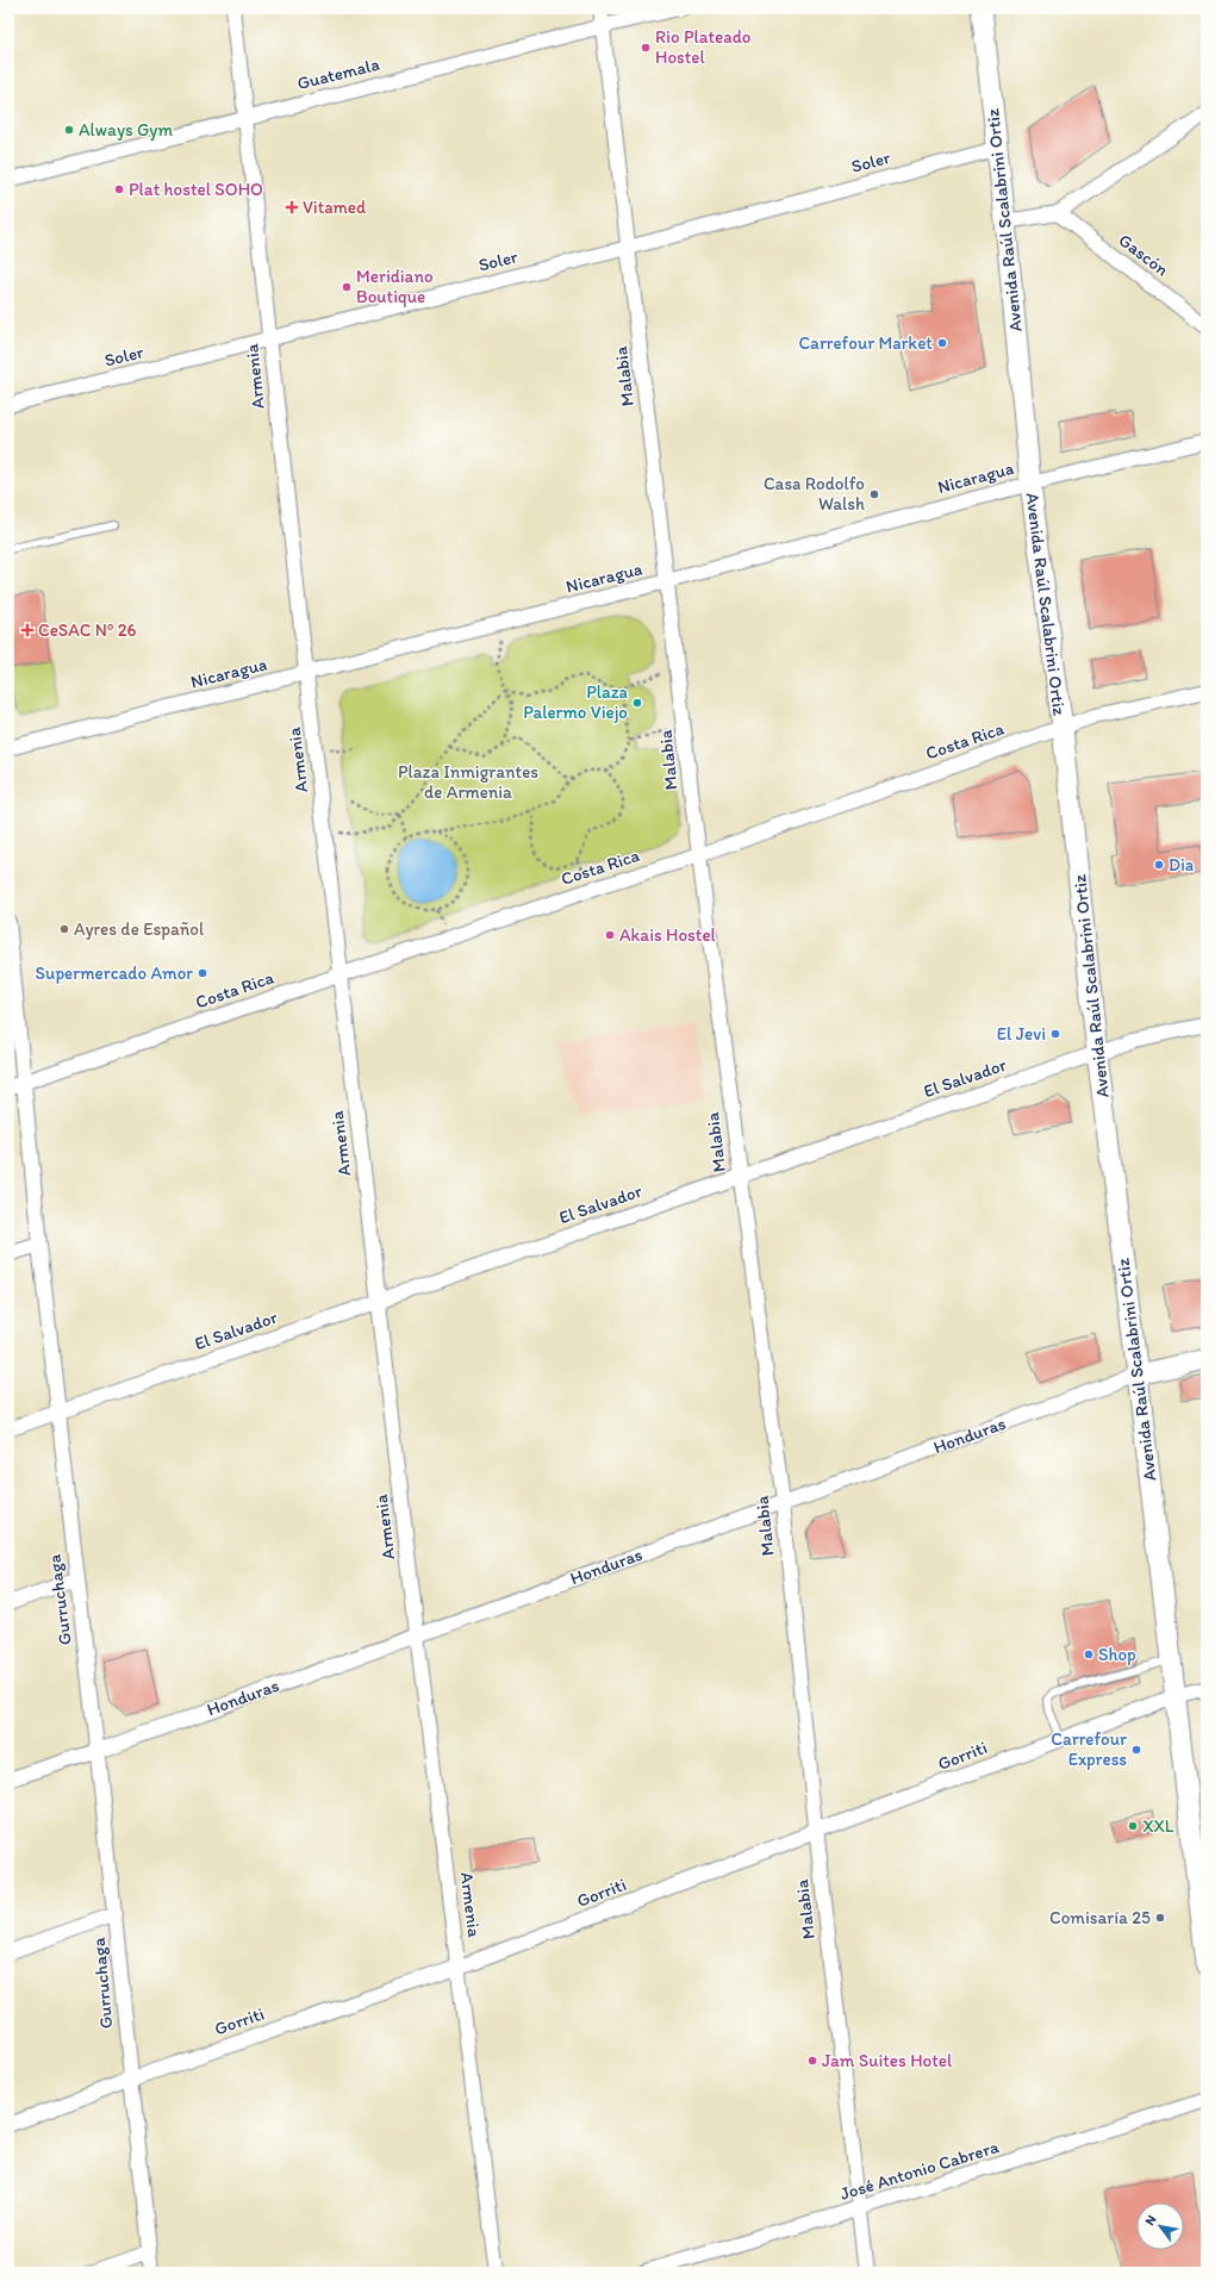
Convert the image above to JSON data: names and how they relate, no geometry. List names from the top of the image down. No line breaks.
{"streets":{"main road":["Avenida Raúl Scalabrini Ortiz","Honduras"],"street":["Guatemala","Soler","Gascón","Armenia","Malabia","Nicaragua","Costa Rica","El Salvador","Gurruchaga","Gorriti","José Antonio Cabrera"]},"crossings":[["Guatemala","Armenia"],["Guatemala","Malabia"],["Soler","Avenida Raúl Scalabrini Ortiz"],["Soler","Armenia"],["Soler","Malabia"],["Avenida Raúl Scalabrini Ortiz","Nicaragua"],["Avenida Raúl Scalabrini Ortiz","Costa Rica"],["Avenida Raúl Scalabrini Ortiz","El Salvador"],["Avenida Raúl Scalabrini Ortiz","Honduras"],["Avenida Raúl Scalabrini Ortiz","Gorriti"],["Armenia","Nicaragua"],["Armenia","Costa Rica"],["Armenia","El Salvador"],["Armenia","Honduras"],["Armenia","Gorriti"],["Malabia","Nicaragua"],["Malabia","Costa Rica"],["Malabia","El Salvador"],["Malabia","Honduras"],["Malabia","Gorriti"],["Malabia","José Antonio Cabrera"],["Costa Rica","Gurruchaga"],["El Salvador","Gurruchaga"],["Honduras","Gurruchaga"],["Gurruchaga","Gorriti"]],"parks":["Plaza Inmigrantes de Armenia"],"places":{"other":["Rio Plateado Hostel","Always Gym","Plat hostel SOHO","Meridiano Boutique","Carrefour Market","Casa Rodolfo Walsh","Plaza Palermo Viejo","Dia","Ayres de Español","Akais Hostel","Supermercado Amor","El Jevi","Shop","Carrefour Express","XXL","Comisaría 25","Jam Suites Hotel"],"health":["Vitamed","CeSAC Nº 26"]},"north":"top left"}
